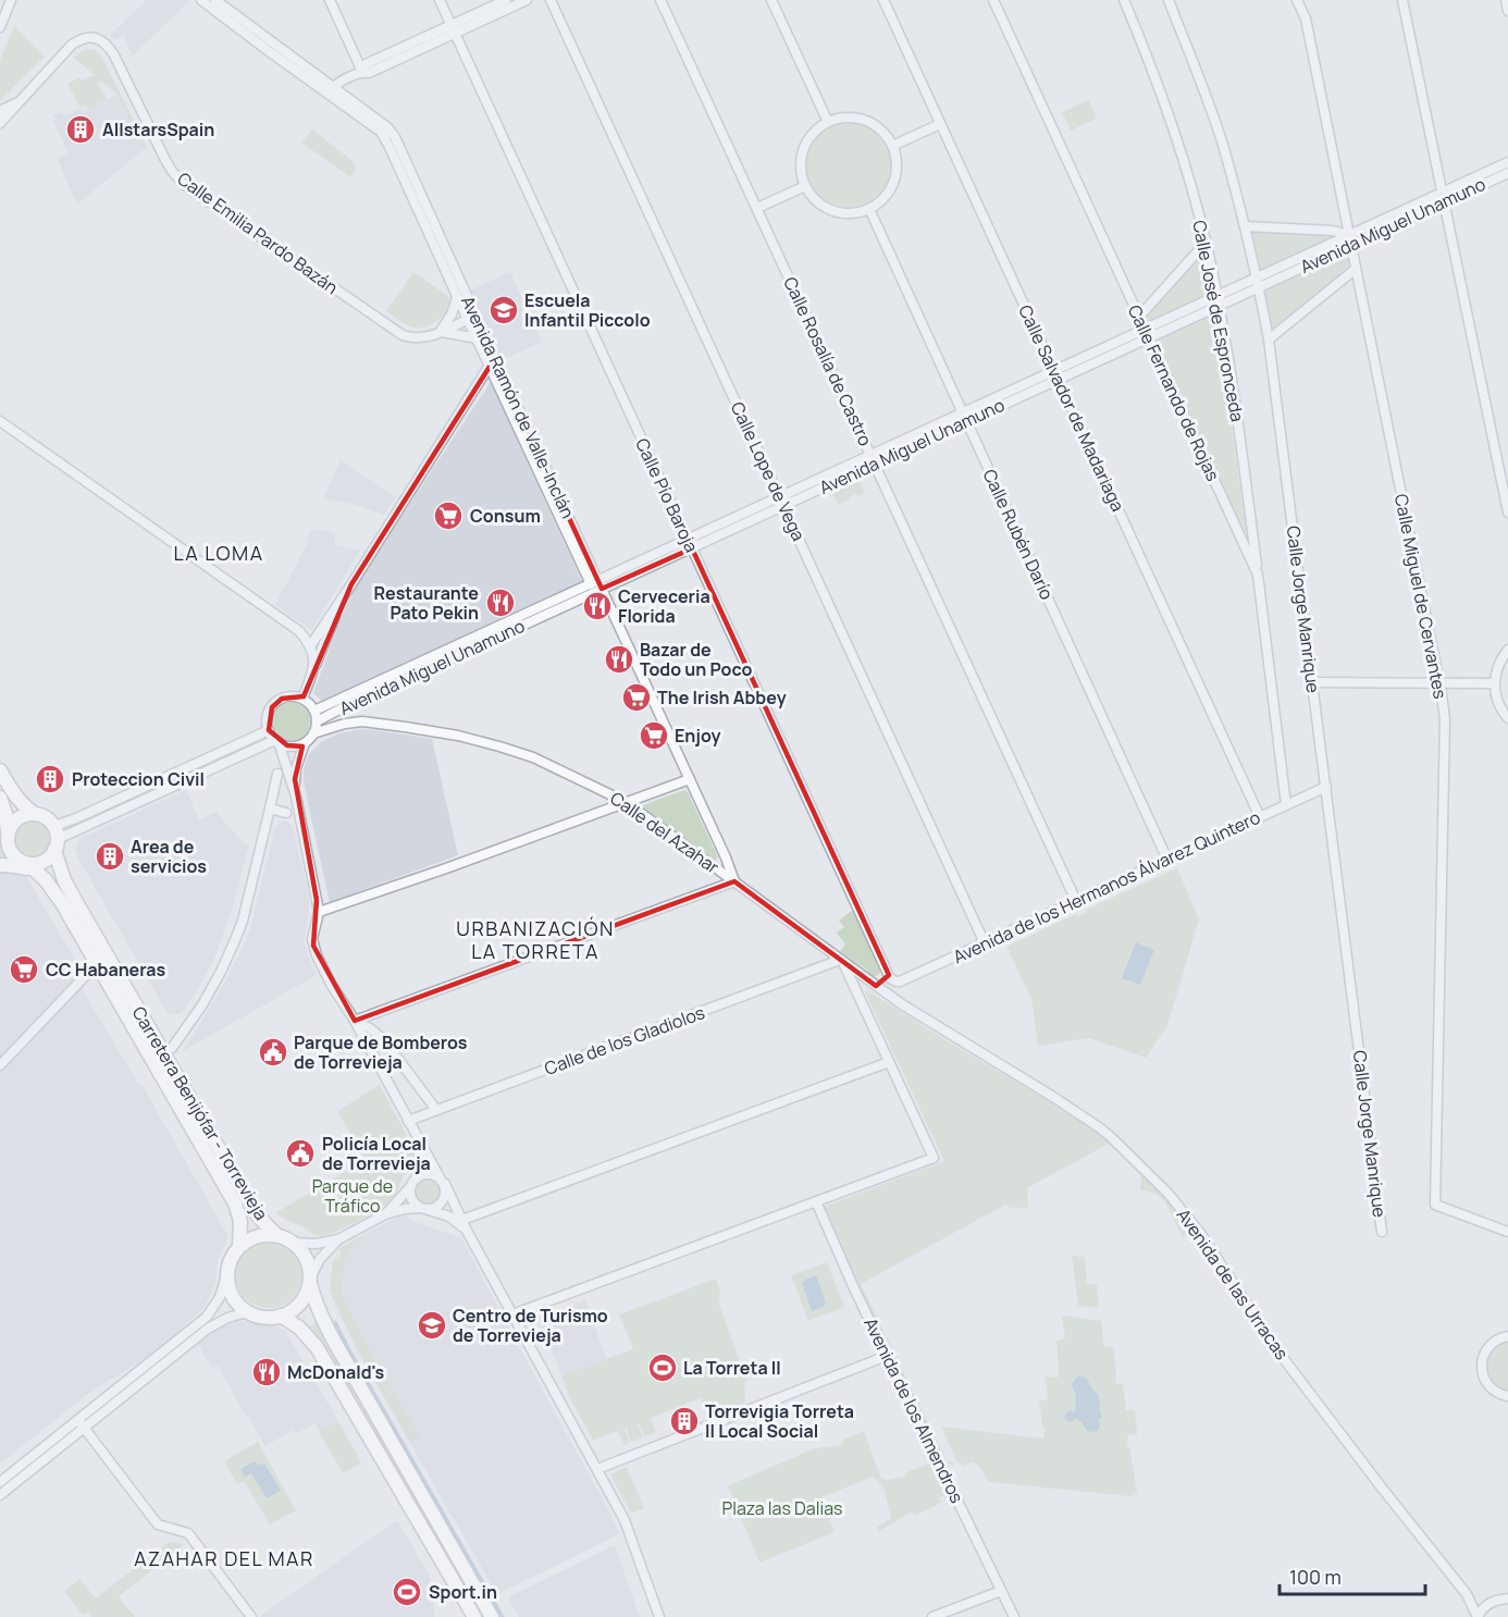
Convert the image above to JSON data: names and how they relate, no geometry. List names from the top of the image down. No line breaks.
{"streets":{"main road":["Carretera Benijófar - Torrevieja"],"street":["Avenida Miguel Unamuno","Calle Emilia Pardo Bazán","Calle José de Espronceda","Calle Rosalía de Castro","Calle Fernando de Rojas","Avenida Ramón de Valle-Inclán","Calle Salvador de Madariaga","Calle Lope de Vega","Calle Pío Baroja","Calle Rubén Darío","Calle Miguel de Cervantes","Calle Jorge Manrique","Calle del Azahar","Avenida de los Hermanos Álvarez Quintero","Calle de los Gladiolos","Avenida de las Urracas","Avenida de los Almendros"]},"crossings":[["Avenida Miguel Unamuno","Calle José de Espronceda"],["Avenida Miguel Unamuno","Calle Rosalía de Castro"],["Avenida Miguel Unamuno","Calle Fernando de Rojas"],["Avenida Miguel Unamuno","Avenida Ramón de Valle-Inclán"],["Avenida Miguel Unamuno","Calle Salvador de Madariaga"],["Avenida Miguel Unamuno","Calle Lope de Vega"],["Avenida Miguel Unamuno","Calle Pío Baroja"],["Avenida Miguel Unamuno","Calle Rubén Darío"],["Avenida Miguel Unamuno","Calle Miguel de Cervantes"],["Avenida Miguel Unamuno","Calle Jorge Manrique"],["Avenida Miguel Unamuno","Calle del Azahar"],["Calle Emilia Pardo Bazán","Avenida Ramón de Valle-Inclán"],["Calle José de Espronceda","Calle Fernando de Rojas"],["Calle Rosalía de Castro","Avenida de los Hermanos Álvarez Quintero"],["Calle Fernando de Rojas","Avenida de los Hermanos Álvarez Quintero"],["Avenida Ramón de Valle-Inclán","Calle del Azahar"],["Calle Salvador de Madariaga","Avenida de los Hermanos Álvarez Quintero"],["Calle Lope de Vega","Avenida de los Hermanos Álvarez Quintero"],["Calle Pío Baroja","Avenida de los Hermanos Álvarez Quintero"],["Calle Rubén Darío","Avenida de los Hermanos Álvarez Quintero"],["Calle Jorge Manrique","Avenida de los Hermanos Álvarez Quintero"],["Calle del Azahar","Calle de los Gladiolos"],["Calle del Azahar","Avenida de las Urracas"],["Calle de los Gladiolos","Avenida de las Urracas"]],"districts":["LA LOMA","URBANIZACIÓN LA TORRETA","AZAHAR DEL MAR"],"parks":["Parque de Tráfico","Plaza las Dalias"],"places":{"building":["AllstarsSpain","Proteccion Civil","Area de servicios","Torrevigia Torreta II Local Social"],"school or university":["Escuela Infantil Piccolo","Centro de Turismo de Torrevieja"],"supermarket":["Consum","The Irish Abbey","Enjoy","CC Habaneras"],"restaurant":["Restaurante Pato Pekin","Cerveceria Florida","Bazar de Todo un Poco","McDonald's"],"public building":["Parque de Bomberos de Torrevieja","Policía Local de Torrevieja"],"sports":["La Torreta II","Sport.in"]},"scale_bar":"100 m"}
